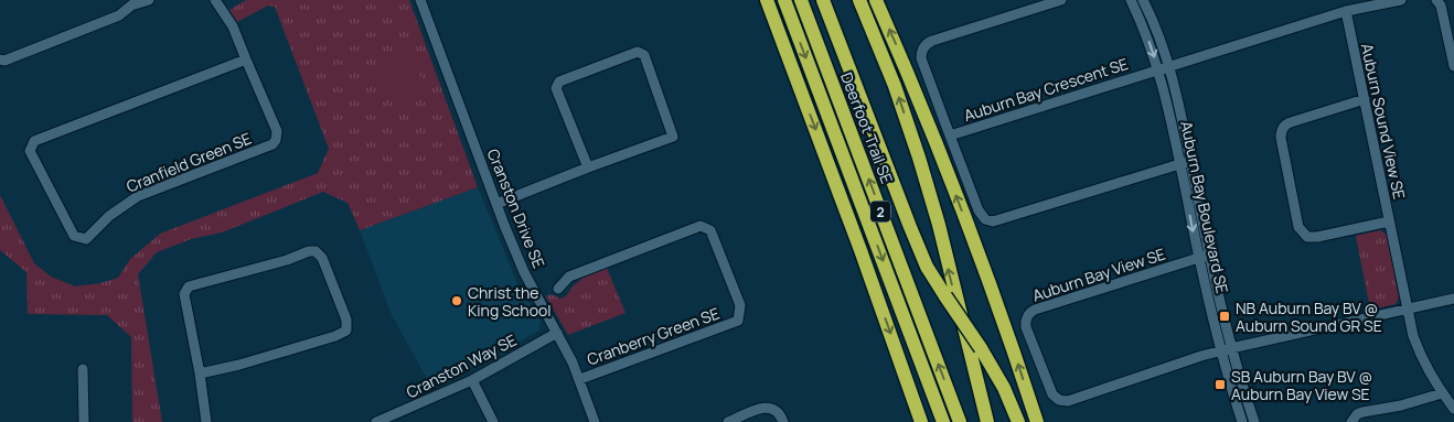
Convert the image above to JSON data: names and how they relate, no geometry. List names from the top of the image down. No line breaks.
{"streets":{"highway":["Deerfoot Trail SE","2"],"street":["Auburn Bay Crescent SE","Auburn Sound View SE","Cranfield Green SE","Auburn Bay Boulevard SE","Cranston Drive SE","Auburn Bay View SE","Cranberry Green SE","Cranston Way SE"]},"crossings":[["Auburn Bay Crescent SE","Auburn Bay Boulevard SE"],["Auburn Bay Boulevard SE","Auburn Bay View SE"],["Cranston Drive SE","Cranberry Green SE"],["Cranston Drive SE","Cranston Way SE"]],"places":{"other":["Christ the King School"],"transit":["NB Auburn Bay BV @ Auburn Sound GR SE","SB Auburn Bay BV @ Auburn Bay View SE"]}}
